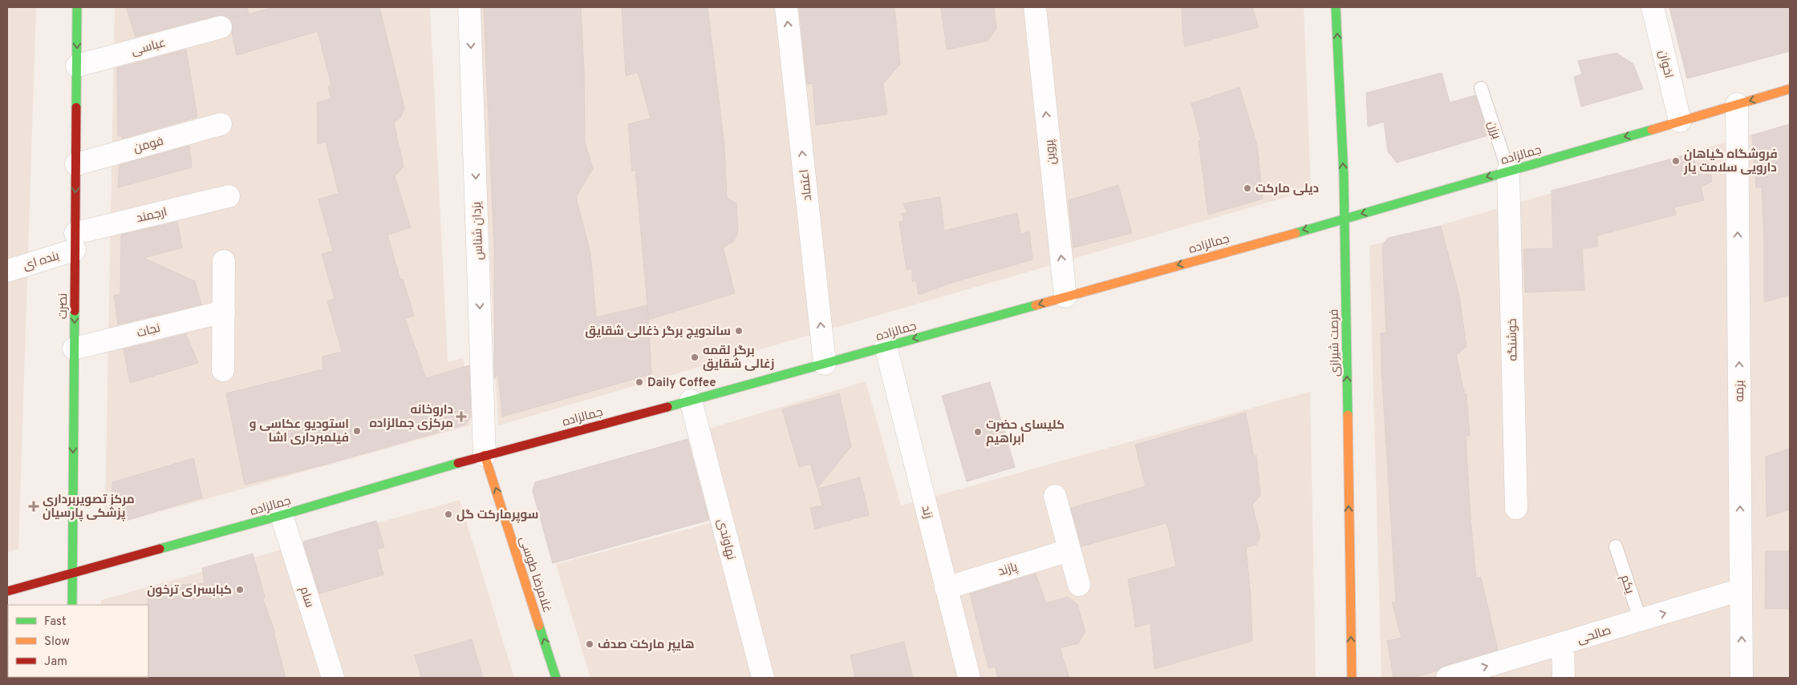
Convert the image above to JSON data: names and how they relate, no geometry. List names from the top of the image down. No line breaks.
{"streets":{"main road":["جمالزاده","نصرت","فرصت شیرازی","غلامرضا طوسی"],"street":["عباسی","اخوان","فومن","پروین","اعتماد","ارجمند","یزدان شناس","بنده ای","نجات","خوشنگه","بزمه","زند","نهاوندی","پازند","سام","صالحی"],"lane":["برزن","یکم"]},"crossings":[["عباسی","نصرت"],["اخوان","جمالزاده"],["برزن","جمالزاده"],["برزن","خوشنگه"],["فومن","نصرت"],["پروین","جمالزاده"],["جمالزاده","اعتماد"],["جمالزاده","یزدان شناس"],["جمالزاده","نصرت"],["جمالزاده","خوشنگه"],["جمالزاده","فرصت شیرازی"],["جمالزاده","بزمه"],["جمالزاده","زند"],["جمالزاده","نهاوندی"],["جمالزاده","غلامرضا طوسی"],["جمالزاده","سام"],["ارجمند","بنده ای"],["ارجمند","نصرت"],["یزدان شناس","غلامرضا طوسی"],["بنده ای","نصرت"],["نصرت","نجات"],["بزمه","صالحی"],["زند","پازند"],["یکم","صالحی"]],"one_way":["پروین","جمالزاده","اعتماد","یزدان شناس","نصرت","فرصت شیرازی","بزمه","غلامرضا طوسی","صالحی"],"places":{"other":["فروشگاه گیاهان دارویی سلامت یار","دیلی مارکت","ساندویچ برگر ذغالی شقایق","برگر لقمه زغالی شقایق","Daily Coffee","استودیو عکاسی و فیلمبرداری اشا","کلیسای حضرت ابراهیم","سوپرمارکت گل","کبابسرای ترخون","هايپر ماركت صدف"],"health":["داروخانه مرکزی جمالزاده","مرکز تصویربرداری پزشکی پارسیان"]},"legend":["Fast","Slow","Jam"]}
